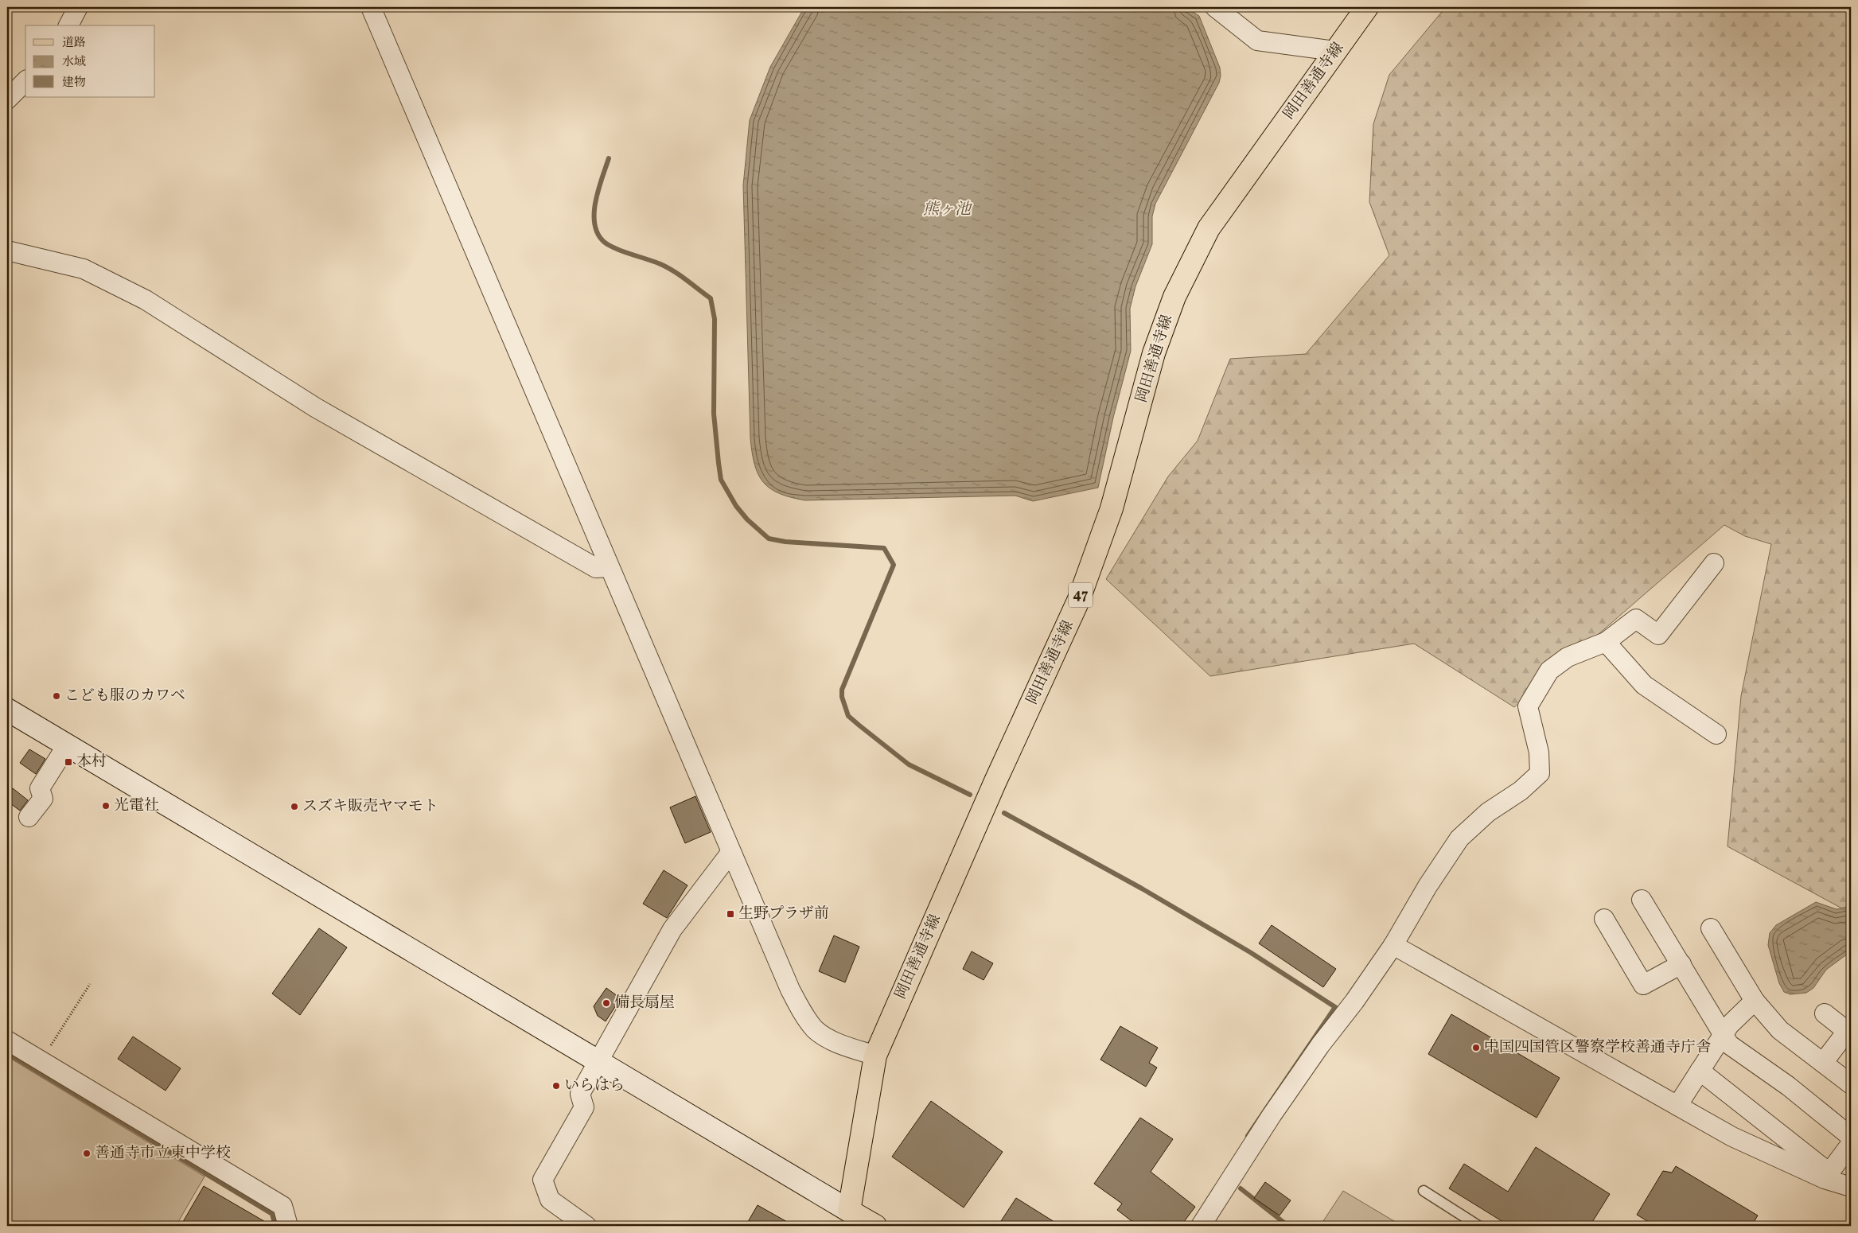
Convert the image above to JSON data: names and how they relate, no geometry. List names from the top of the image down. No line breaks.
{"streets":{"main road":["岡田善通寺線","47"]},"water":["熊ヶ池"],"places":{"other":["こども服のカワベ","光電社","スズキ販売ヤマモト","備長扇屋","中国四国管区警察学校善通寺庁舎","いらはら","善通寺市立東中学校"],"transit":["本村","生野プラザ前"]},"legend":["道路","水域","建物"]}
